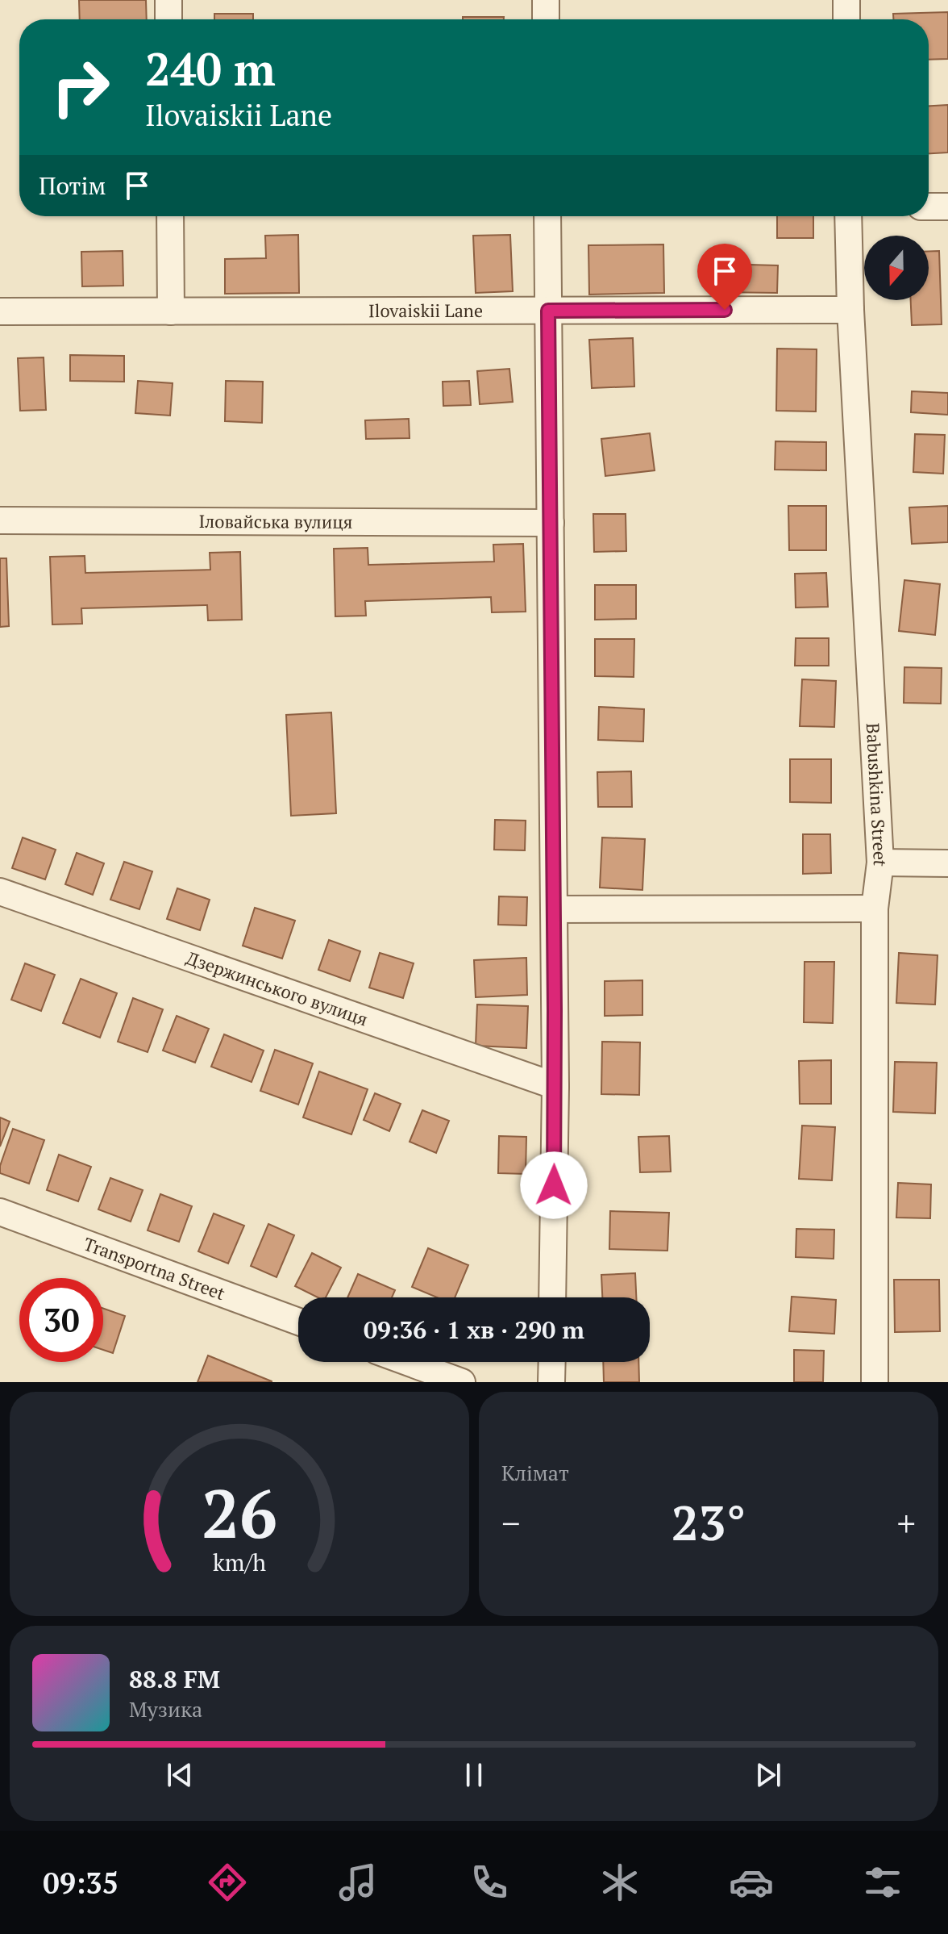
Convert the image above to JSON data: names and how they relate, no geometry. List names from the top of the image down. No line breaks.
{"streets":{"street":["Ilovaiskii Lane","Іловайська вулиця","Babushkina Street","Дзержинського вулиця","Transportna Street"]},"crossings":[["Ilovaiskii Lane","Babushkina Street"]],"north":"bottom","page":{"turn":["240 m","Ilovaiskii Lane"],"then":"Потім","limit":"30","trip":"09:36 · 1 хв · 290 m","tile":"Клімат","heat":["−","23°","+"],"song":["88.8 FM","Музика"],"tabs":"09:35","gauge":["26","km/h"]}}
